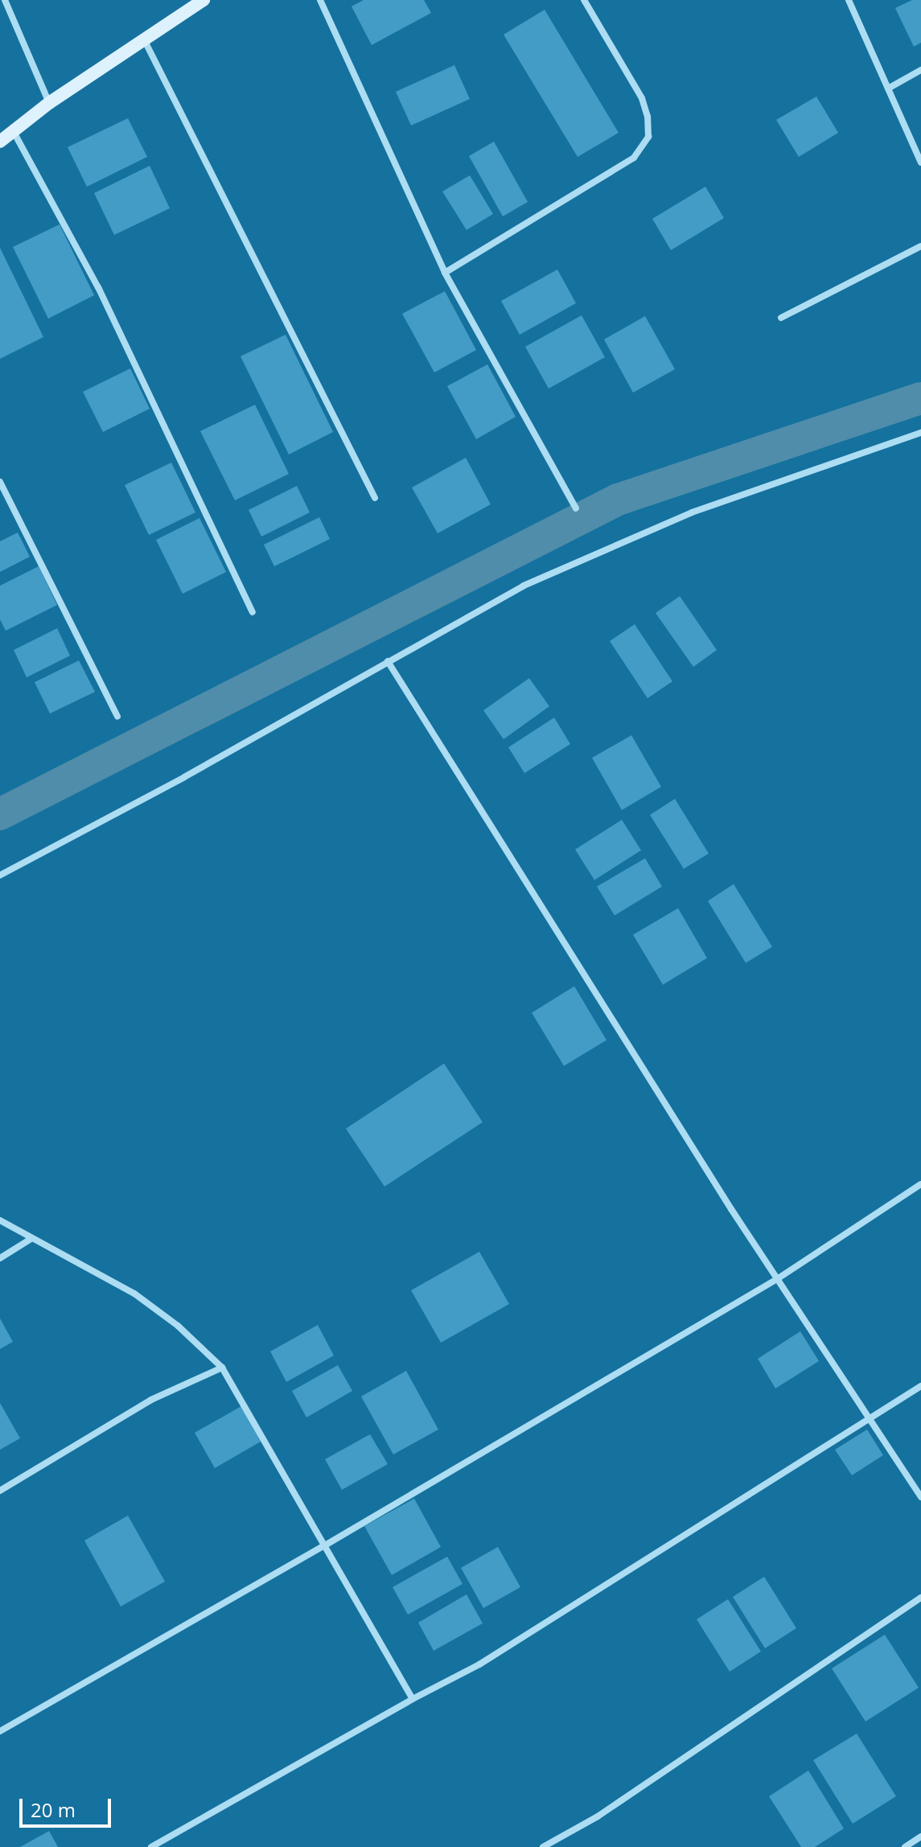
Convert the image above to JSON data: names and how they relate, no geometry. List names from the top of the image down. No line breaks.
{"scale_bar":"20 m"}
